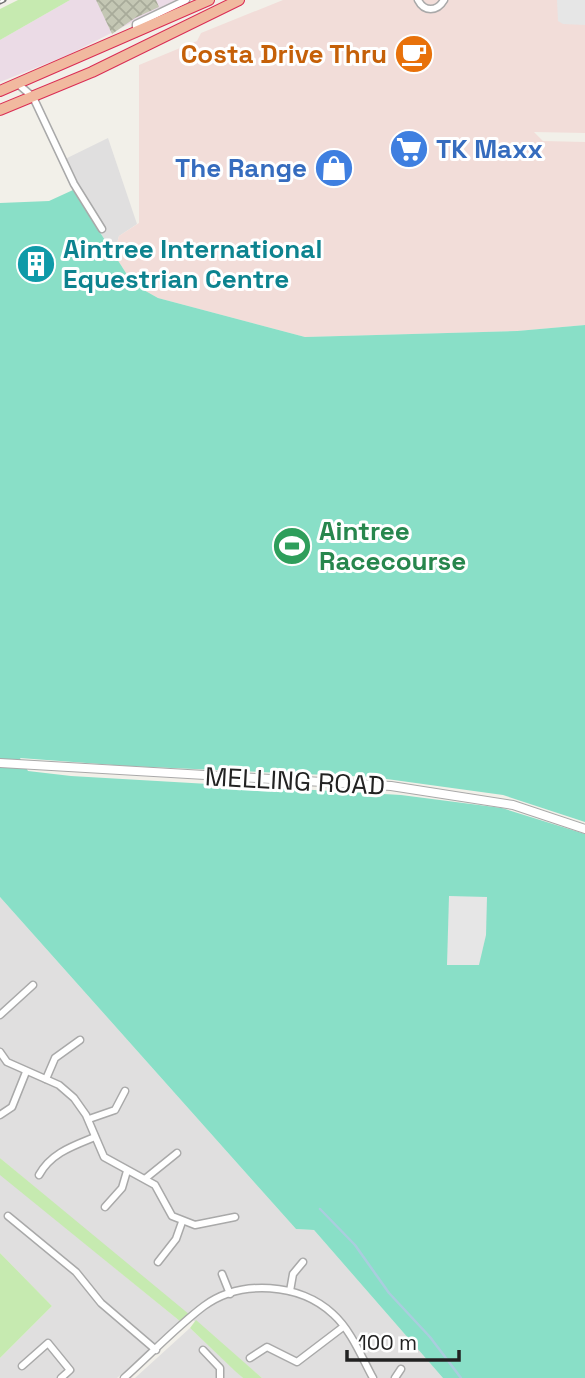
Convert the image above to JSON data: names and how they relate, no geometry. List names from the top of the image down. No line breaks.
{"streets":{"street":["MELLING ROAD"]},"places":{"cafe":["Costa Drive Thru"],"supermarket":["TK Maxx"],"shop":["The Range"],"building":["Aintree International Equestrian Centre"],"sports":["Aintree Racecourse"]},"scale_bar":"100 m"}
